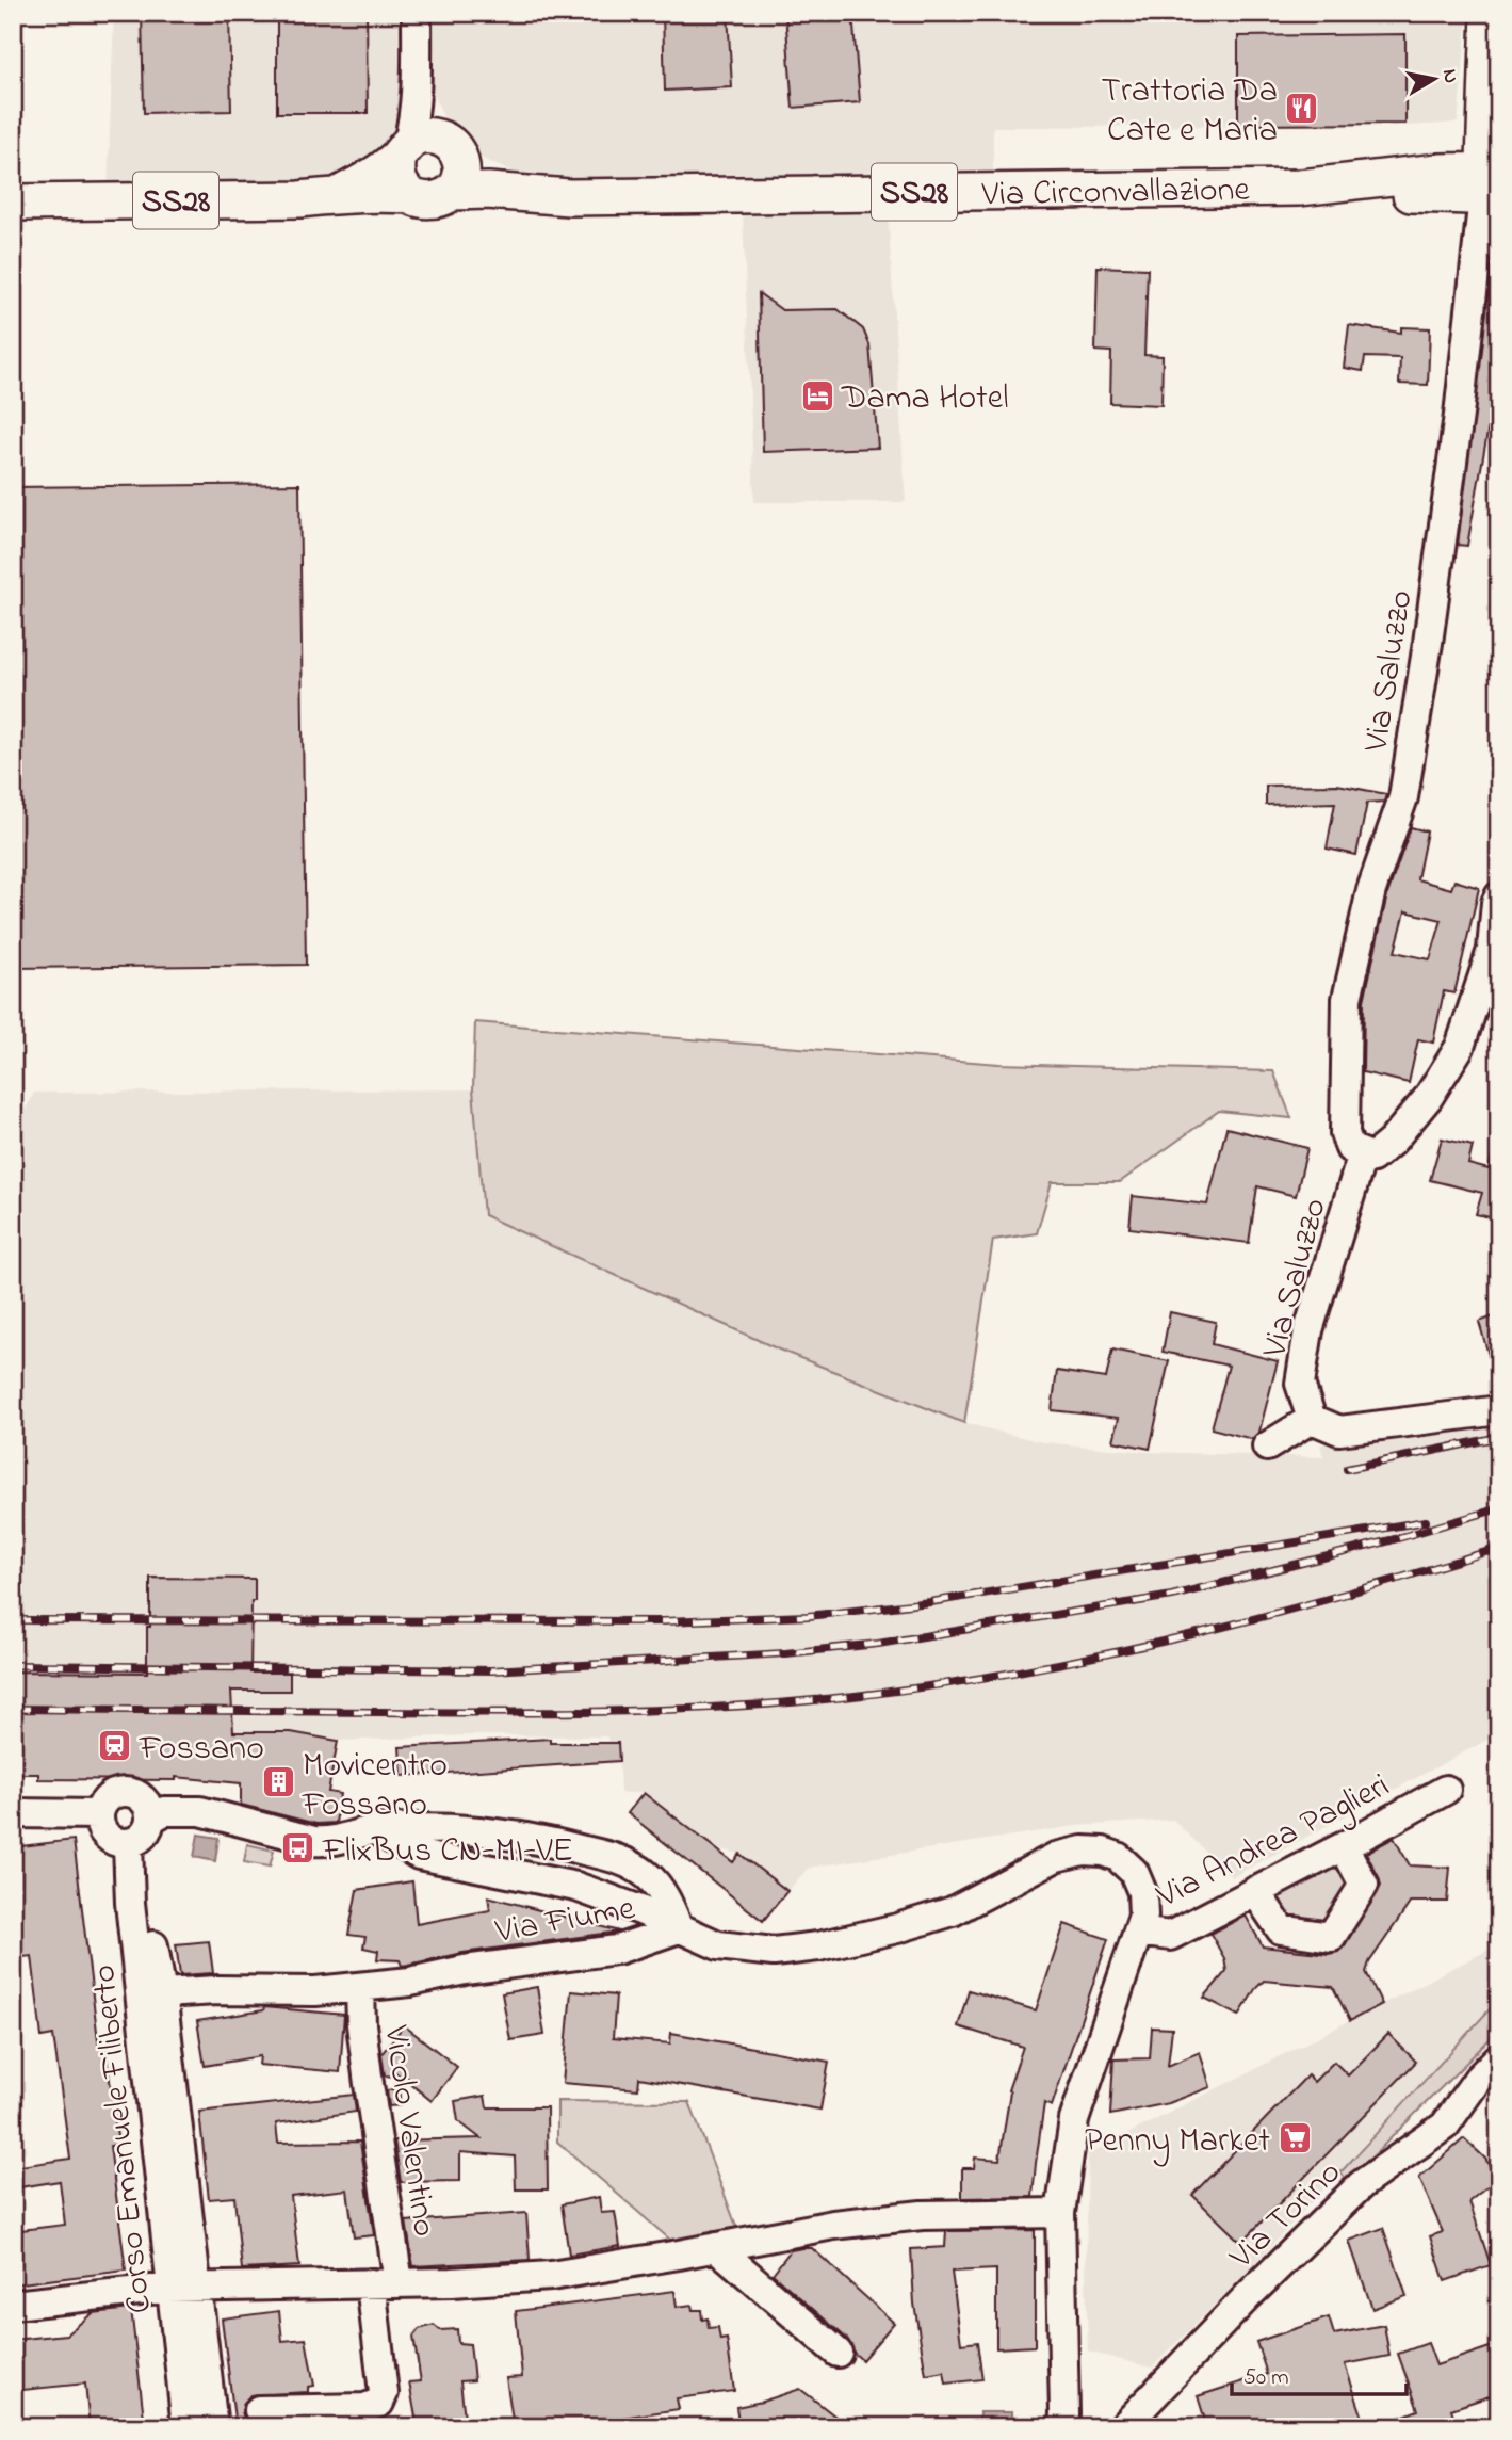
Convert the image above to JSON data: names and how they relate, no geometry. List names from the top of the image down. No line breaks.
{"streets":{"main road":["Via Circonvallazione","SS28"],"street":["Via Saluzzo","Via Andrea Paglieri","Via Fiume","Vicolo Valentino","Corso Emanuele Filiberto","Via Torino"]},"crossings":[["Via Circonvallazione","Via Saluzzo"],["Via Andrea Paglieri","Via Fiume"],["Via Fiume","Vicolo Valentino"],["Via Fiume","Corso Emanuele Filiberto"]],"places":{"restaurant":["Trattoria Da Cate e Maria"],"hotel":["Dama Hotel"],"station":["Fossano"],"building":["Movicentro Fossano"],"bus stop":["FlixBus CN-MI-VE"],"supermarket":["Penny Market"]},"scale_bar":"50 m","north":"right"}
